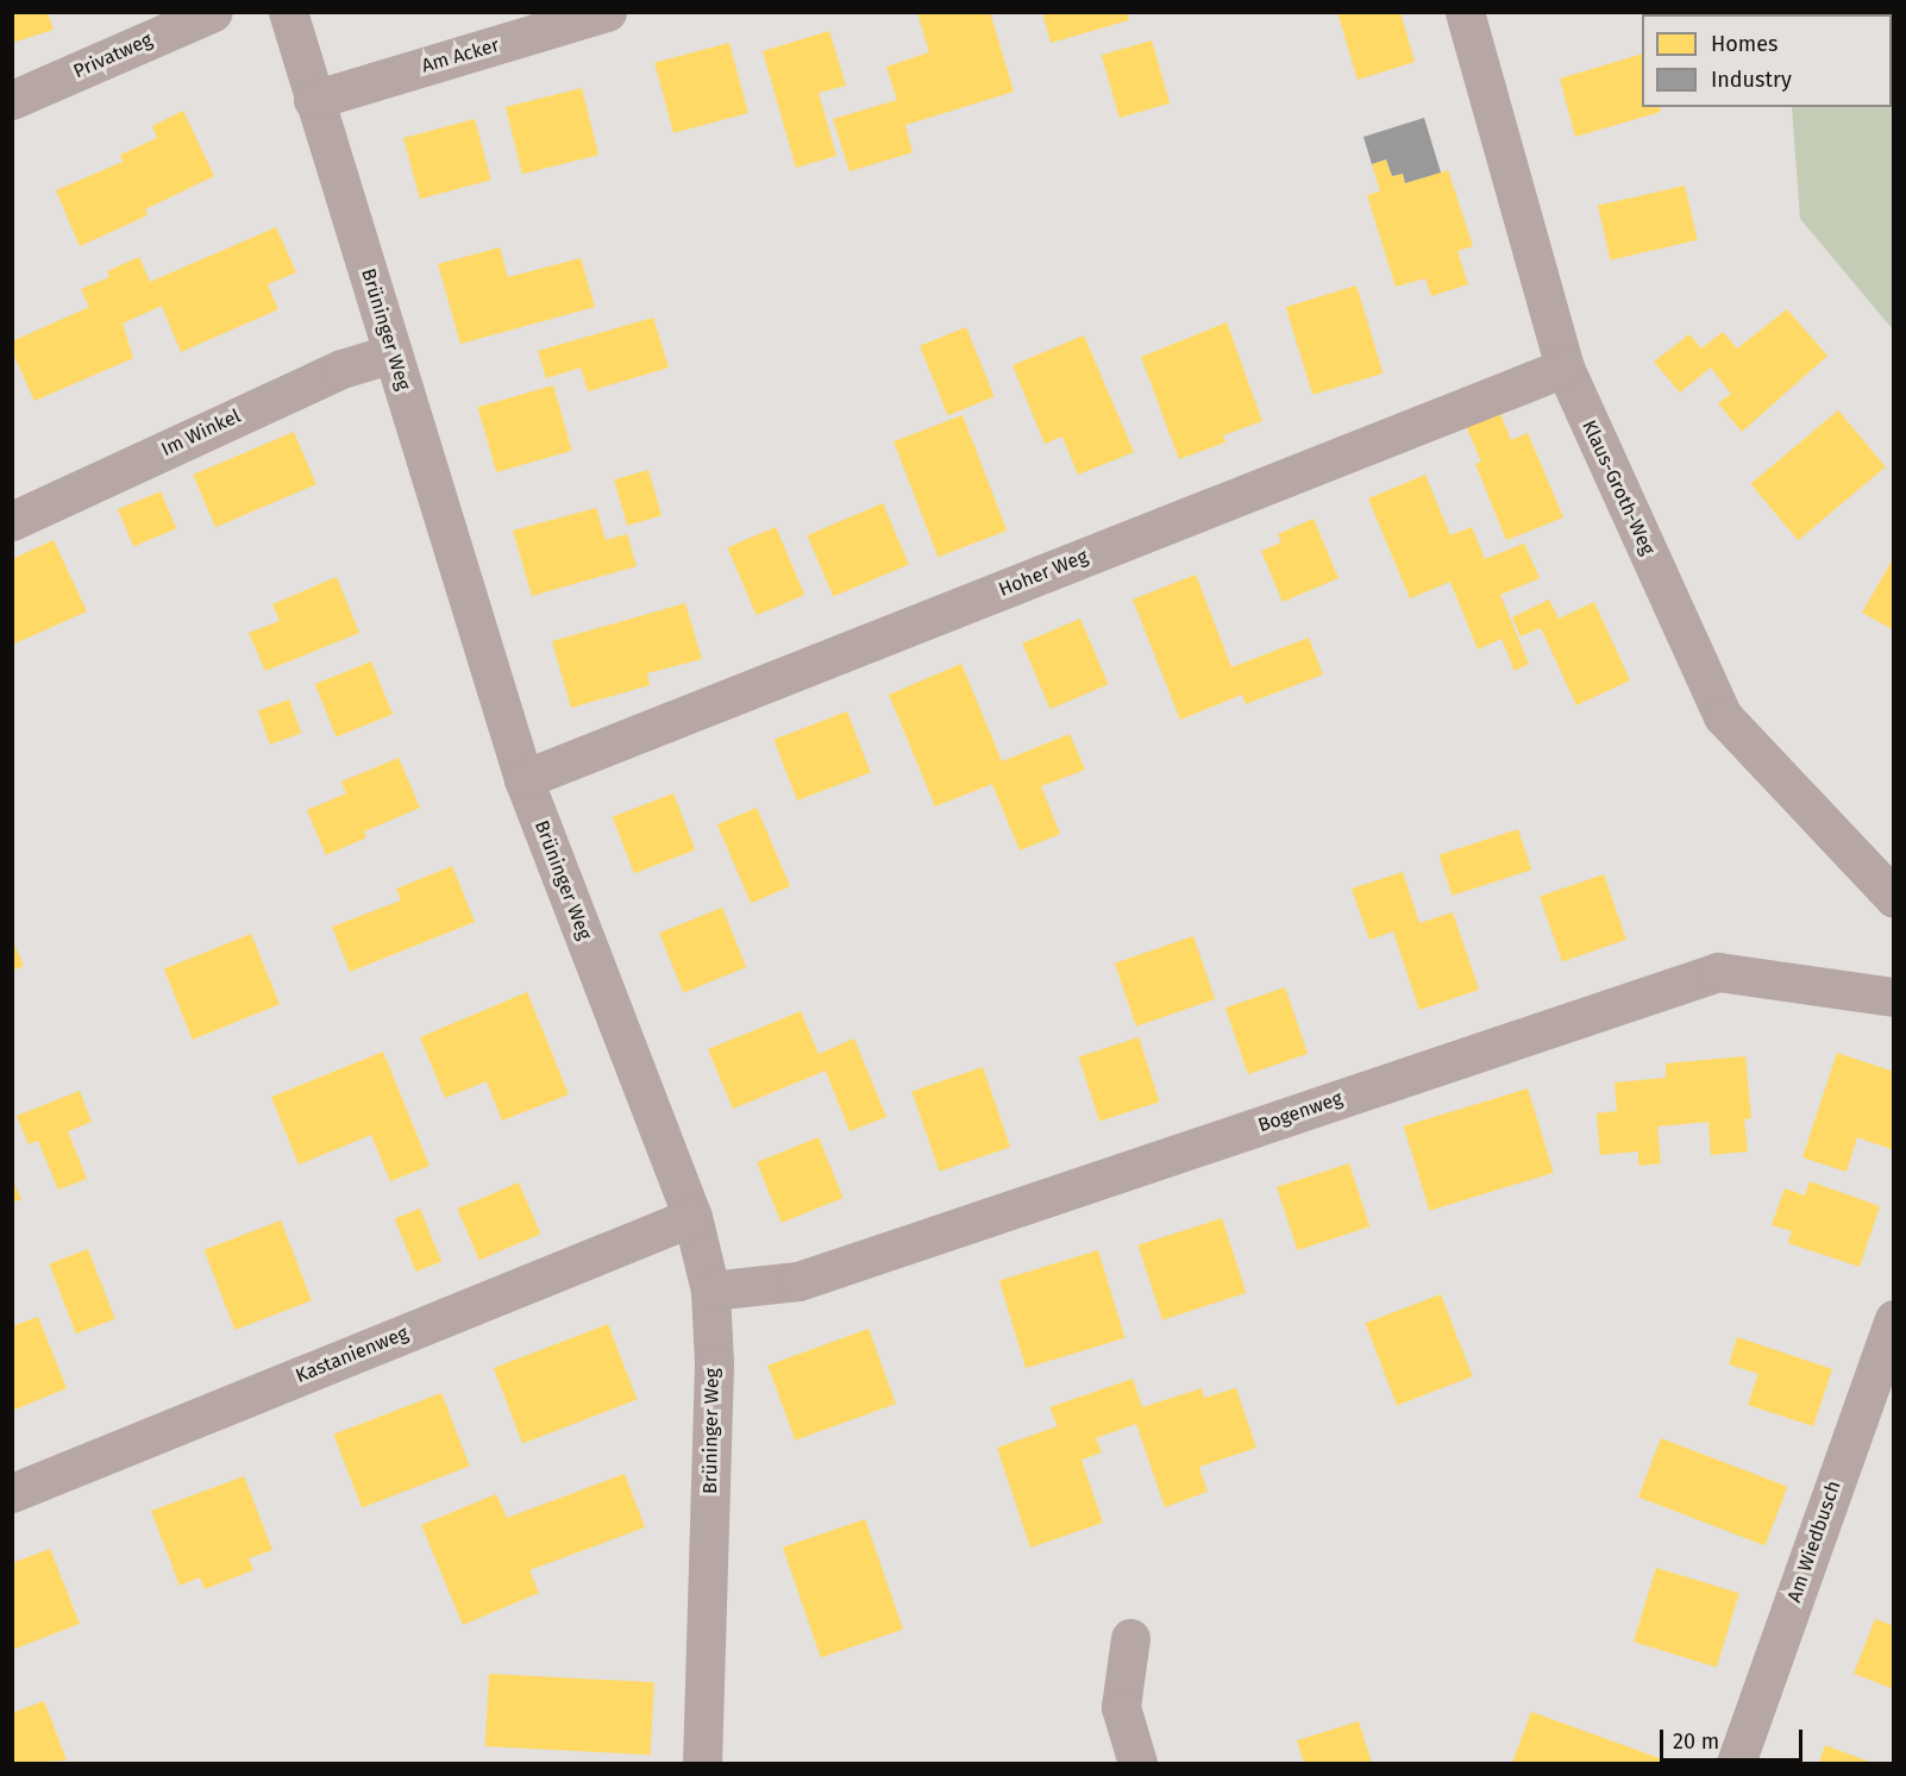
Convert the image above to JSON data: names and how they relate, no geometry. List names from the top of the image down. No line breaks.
{"streets":{"street":["Privatweg","Am Acker","Brüninger Weg","Im Winkel","Klaus-Groth-Weg","Hoher Weg","Bogenweg","Kastanienweg","Am Wiedbusch"]},"crossings":[["Am Acker","Brüninger Weg"],["Brüninger Weg","Im Winkel"],["Brüninger Weg","Hoher Weg"],["Brüninger Weg","Bogenweg"],["Brüninger Weg","Kastanienweg"],["Klaus-Groth-Weg","Hoher Weg"]],"legend":["Homes","Industry"],"scale_bar":"20 m"}
